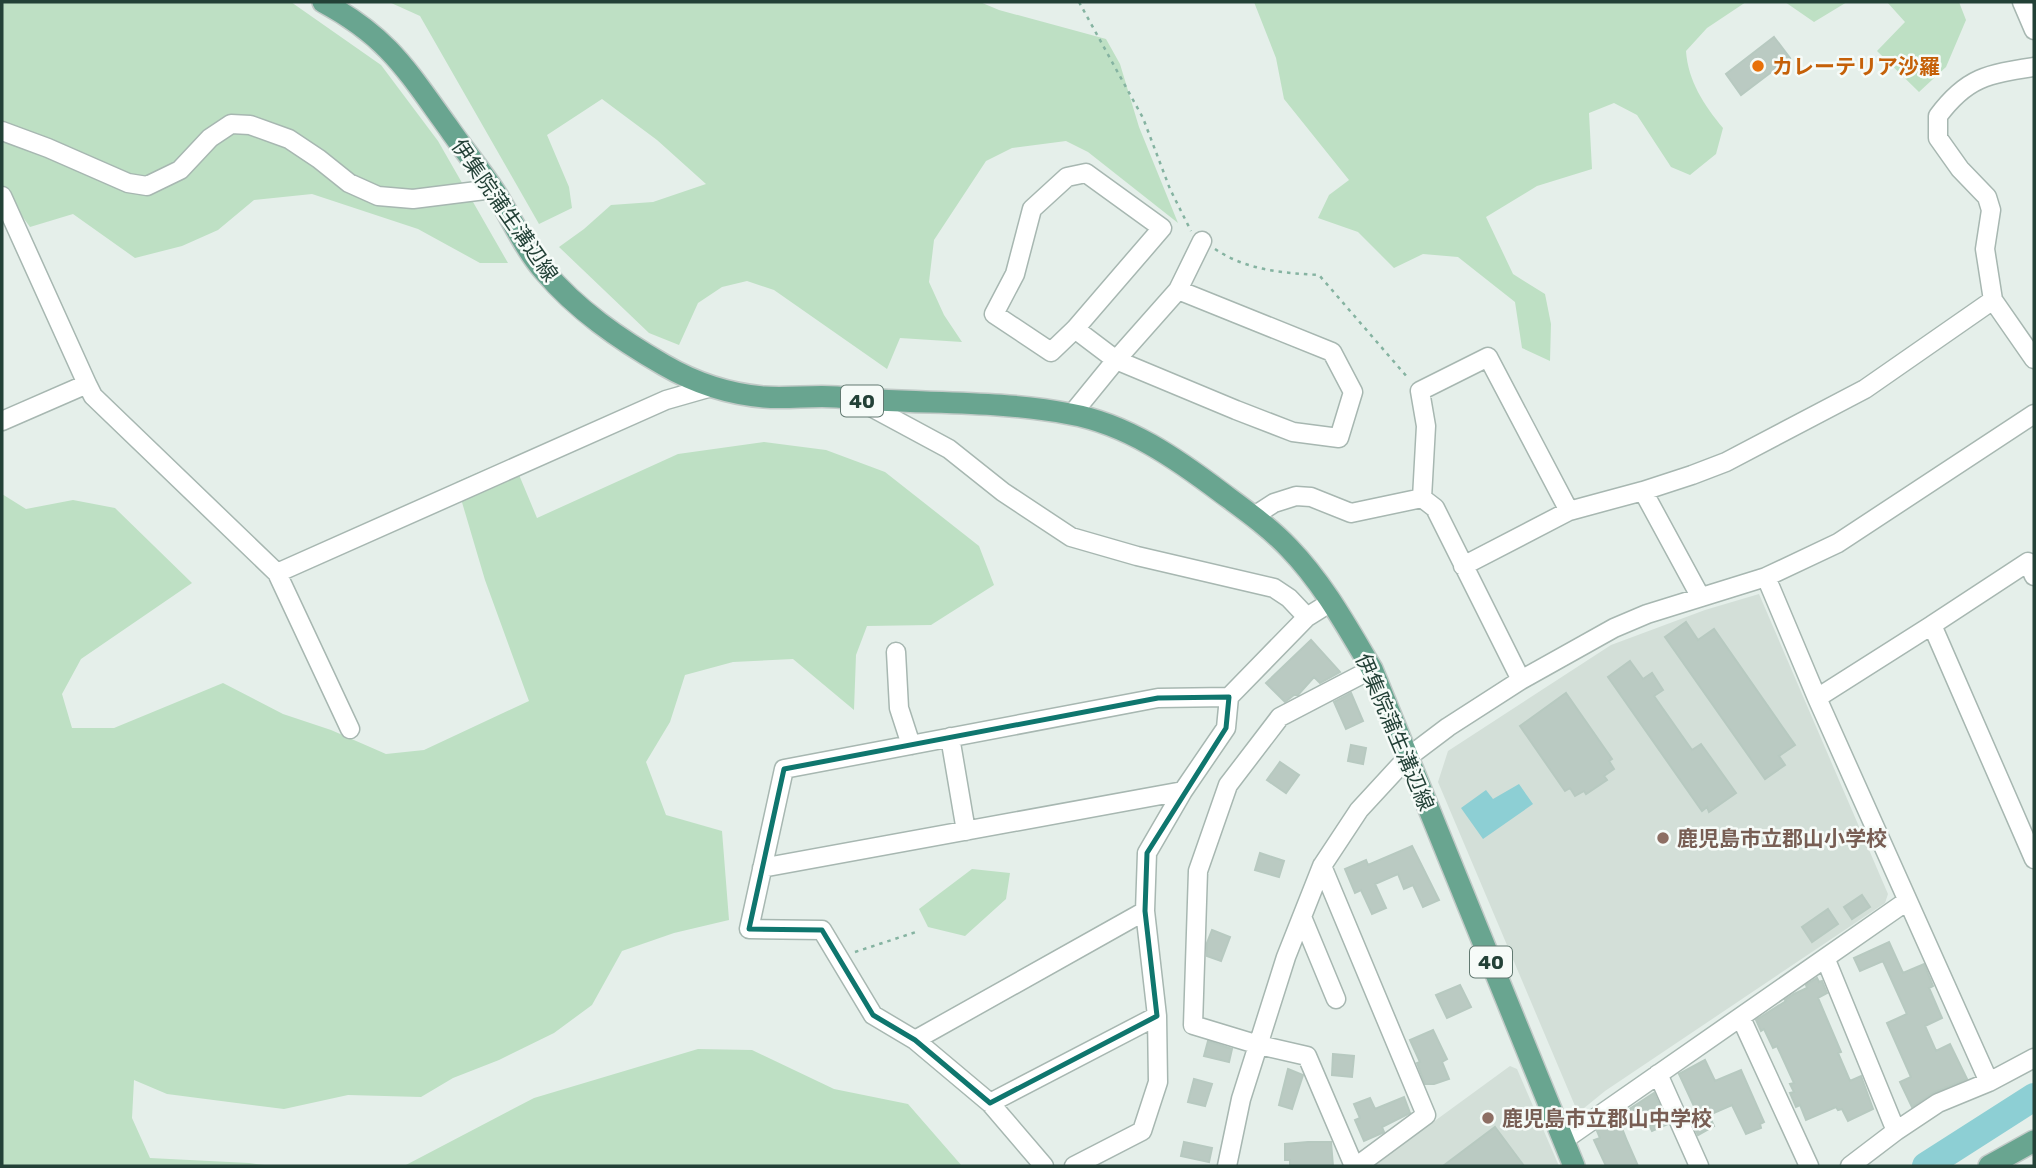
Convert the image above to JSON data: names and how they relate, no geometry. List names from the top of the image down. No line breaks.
{"streets":{"main road":["伊集院蒲生溝辺線","40"]},"places":["カレーテリア沙羅","鹿児島市立郡山小学校","鹿児島市立郡山中学校"]}
